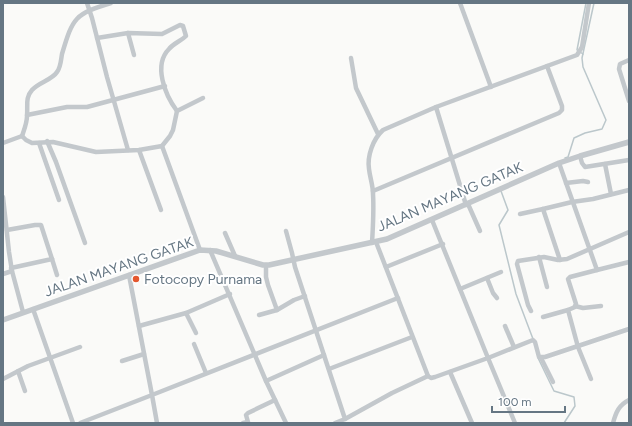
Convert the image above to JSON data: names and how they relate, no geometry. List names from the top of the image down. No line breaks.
{"streets":{"street":["JALAN MAYANG GATAK"]},"places":["Fotocopy Purnama"],"scale_bar":"100 m"}
